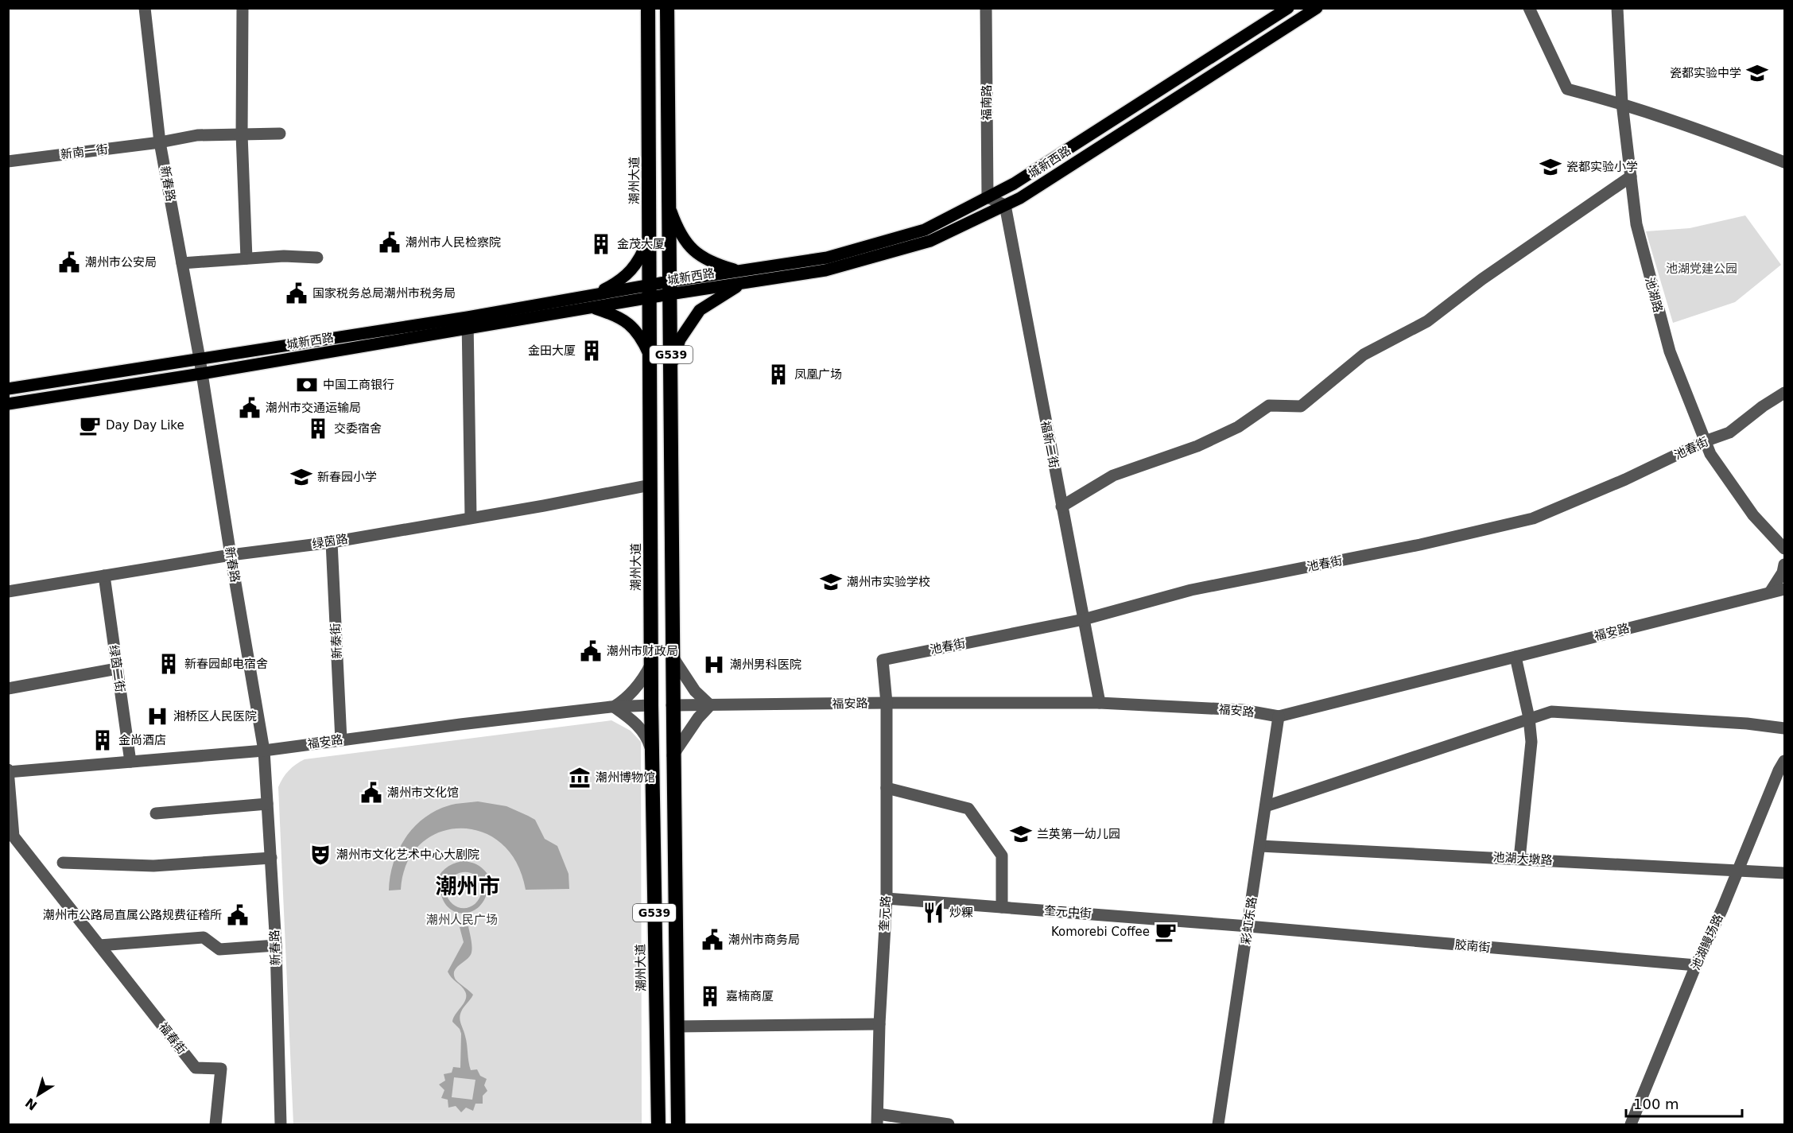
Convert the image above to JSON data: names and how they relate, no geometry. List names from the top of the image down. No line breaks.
{"streets":{"highway":["潮州大道","G539"],"main road":["城新西路"],"street":["福南路","新南一街","新春路","池湖路","福新二街","池春街","绿茵路","福安路","新泰街","绿茵二街","池湖大墩路","奎元中街","奎元路","彩虹东路","池湖鳗场路","胶南街","福春街"]},"crossings":[["福南路","城新西路"],["新南一街","新春路"],["城新西路","潮州大道"],["城新西路","新春路"],["城新西路","G539"],["城新西路","福新二街"],["潮州大道","绿茵路"],["潮州大道","福安路"],["新春路","绿茵路"],["新春路","福安路"],["池湖路","池春街"],["G539","福安路"],["福新二街","池春街"],["福新二街","福安路"],["池春街","福安路"],["池春街","奎元路"],["绿茵路","新泰街"],["绿茵路","绿茵二街"],["福安路","新泰街"],["福安路","绿茵二街"],["福安路","奎元路"],["福安路","彩虹东路"],["福安路","福春街"],["池湖大墩路","彩虹东路"],["池湖大墩路","池湖鳗场路"],["奎元中街","奎元路"],["奎元中街","彩虹东路"],["奎元中街","胶南街"],["彩虹东路","胶南街"],["池湖鳗场路","胶南街"]],"districts":["潮州市"],"parks":["池湖党建公园","潮州人民广场"],"places":{"school or university":["瓷都实验中学","瓷都实验小学","新春园小学","潮州市实验学校","兰英第一幼儿园"],"public building":["潮州市人民检察院","潮州市公安局","国家税务总局潮州市税务局","潮州市交通运输局","潮州市财政局","潮州市文化馆","潮州市公路局直属公路规费征稽所","潮州市商务局"],"building":["金茂大厦","金田大厦","凤凰广场","交委宿舍","新春园邮电宿舍","金尚酒店","嘉楠商厦"],"bank":["中国工商银行"],"cafe":["Day Day Like","Komorebi Coffee"],"hospital":["潮州男科医院","湘桥区人民医院"],"museum":["潮州博物馆"],"theatre":["潮州市文化艺术中心大剧院"],"restaurant":["炒粿"]},"scale_bar":"100 m","north":"bottom left"}
